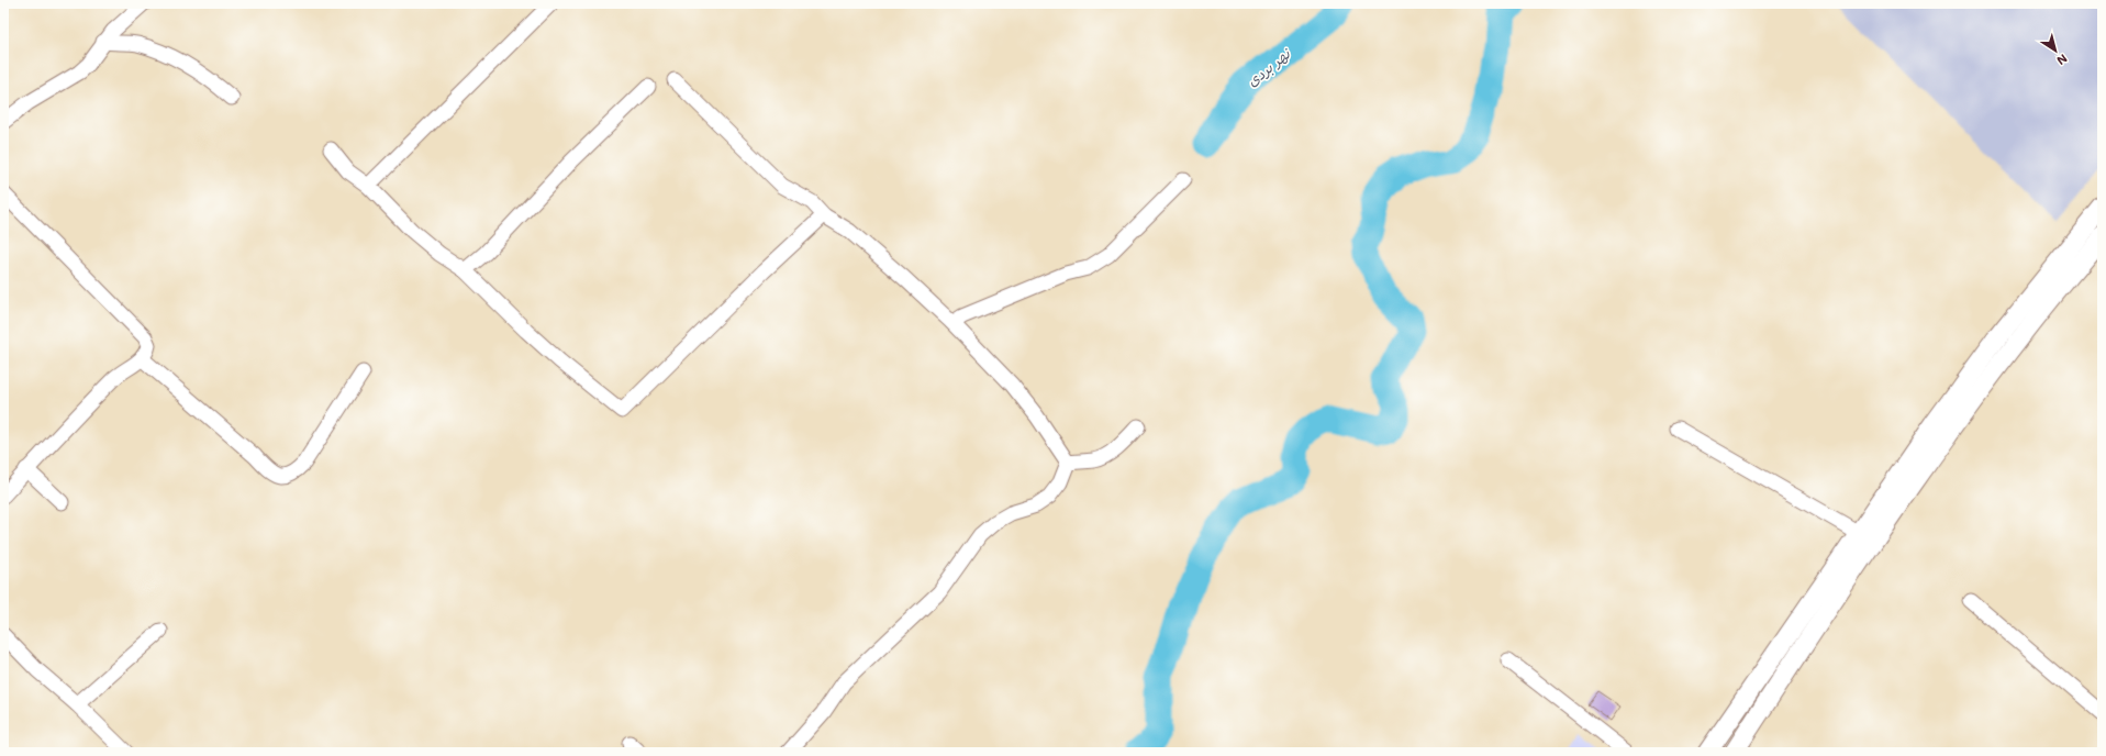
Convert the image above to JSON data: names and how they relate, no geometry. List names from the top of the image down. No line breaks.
{"water":["نهر بردى"],"north":"bottom right"}
